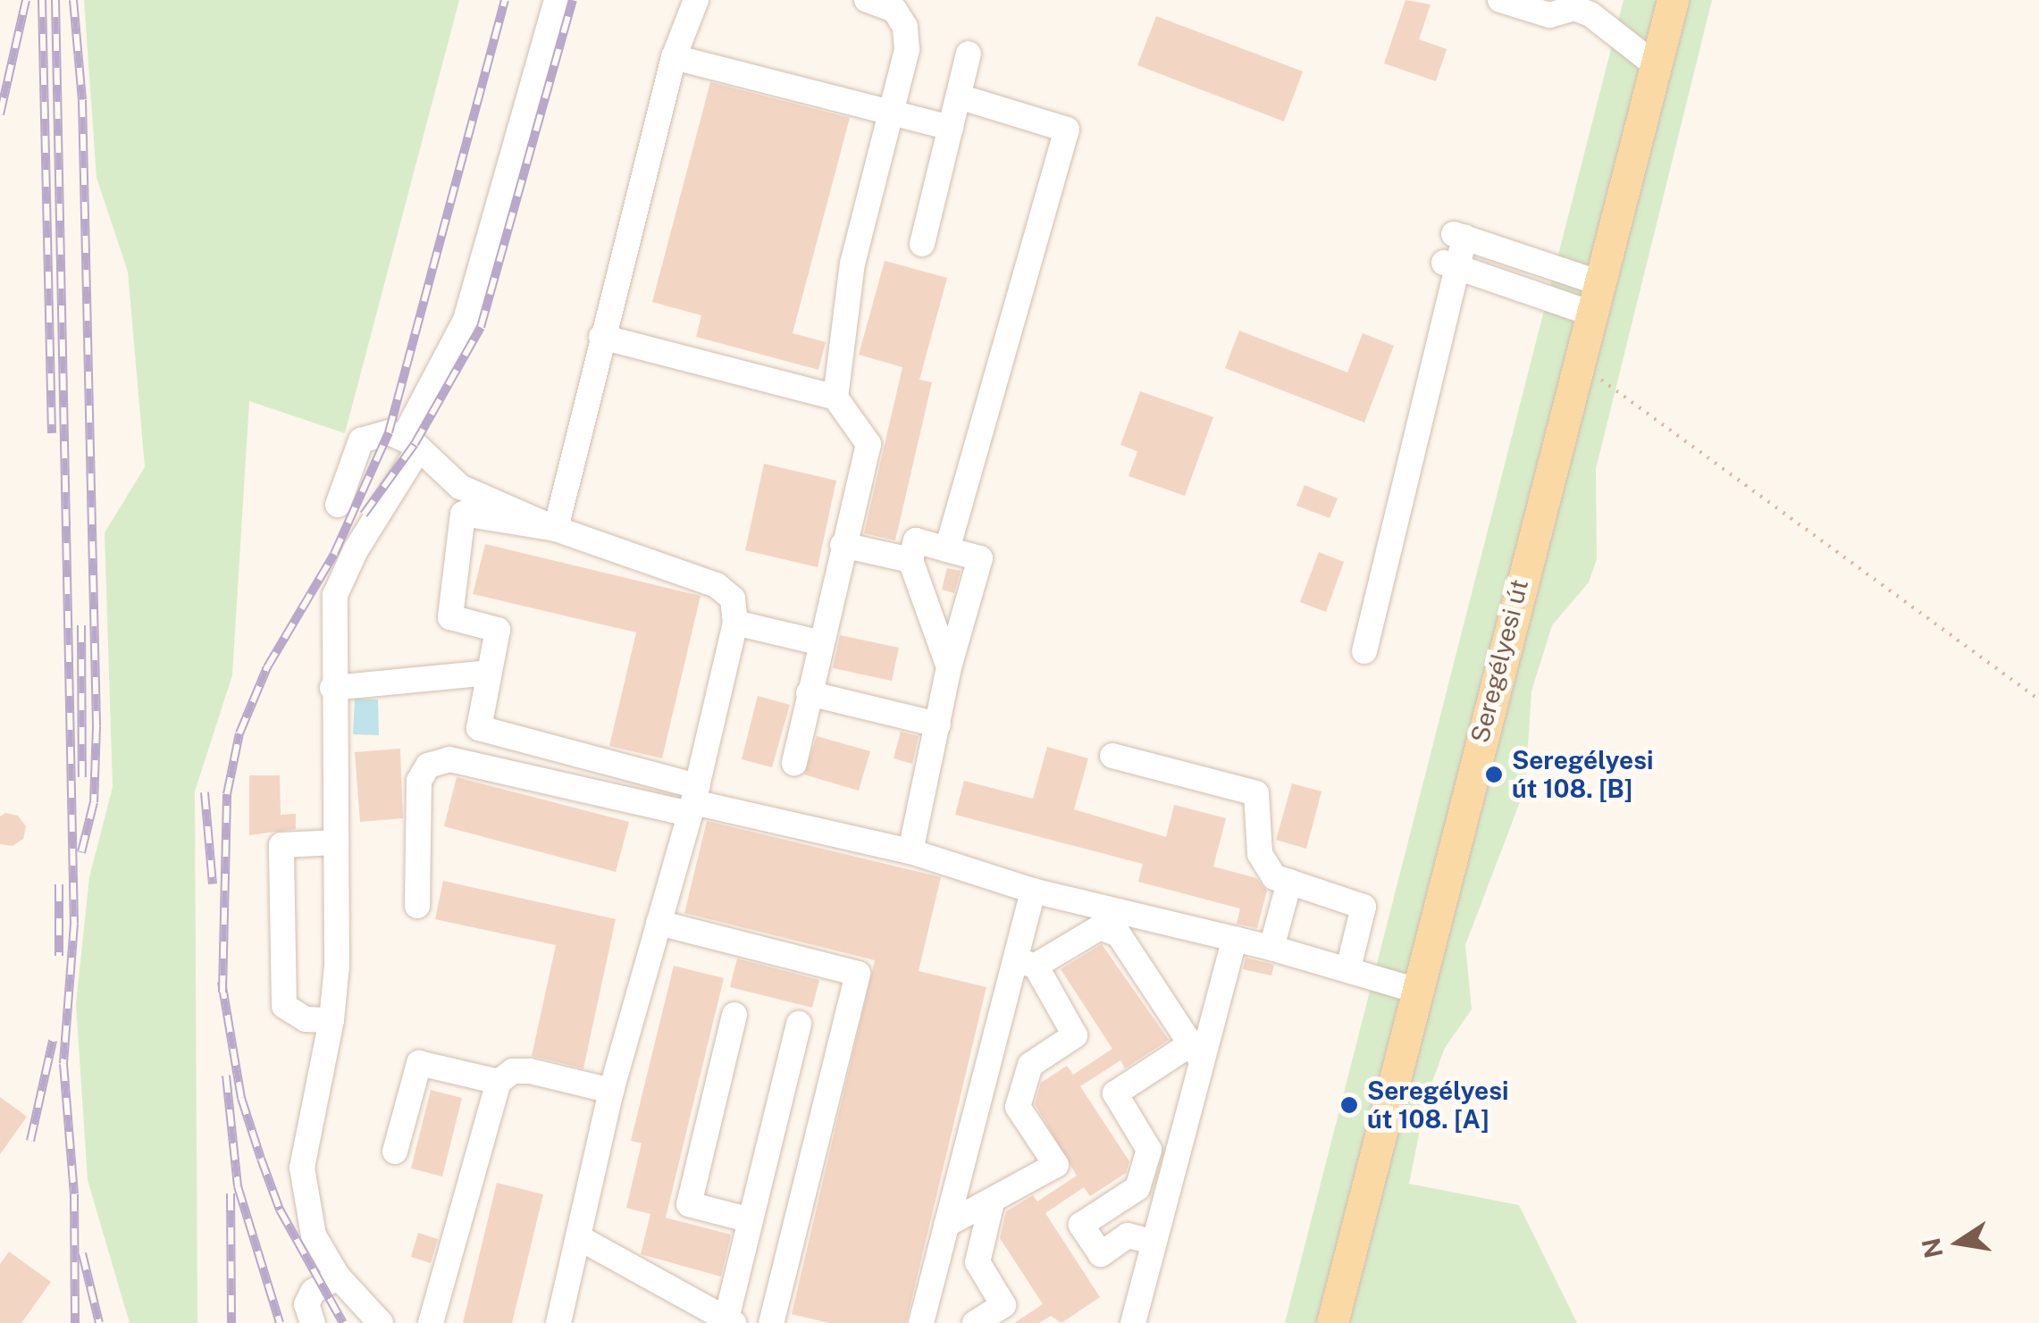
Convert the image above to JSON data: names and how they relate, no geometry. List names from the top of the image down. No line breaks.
{"streets":{"main road":["Seregélyesi út"]},"places":["Seregélyesi út 108. [B]","Seregélyesi út 108. [A]"],"north":"left"}
